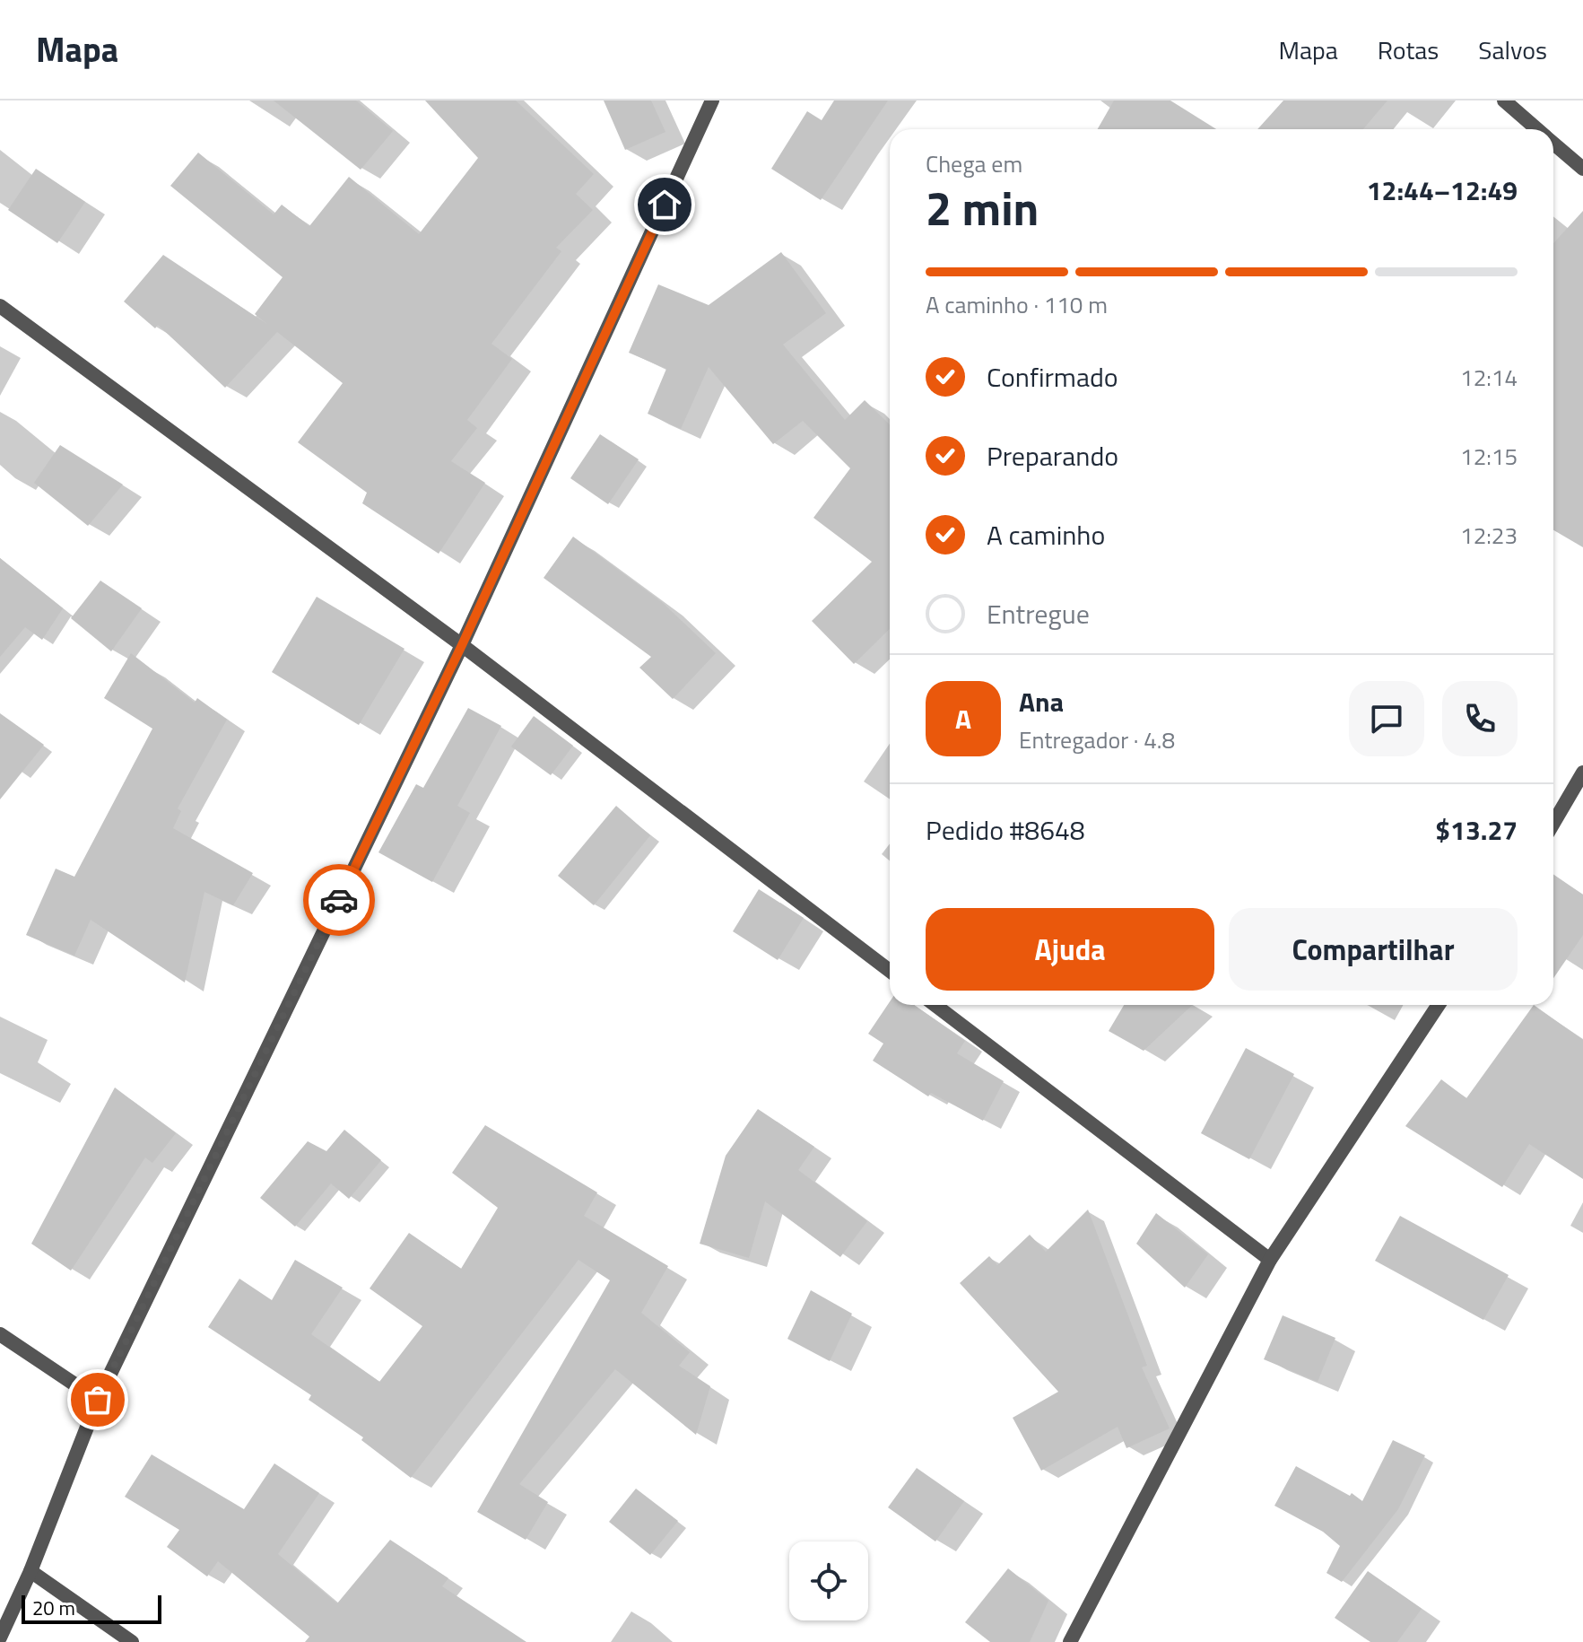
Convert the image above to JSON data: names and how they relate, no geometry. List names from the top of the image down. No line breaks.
{"scale_bar":"20 m","page":{"header":"Mapa","nav":["Mapa","Rotas","Salvos"],"heading":["2 min","Chega em","12:44–12:49"],"panel":["Ana","Entregador · 4.8","Pedido #8648","$13.27"],"bar":"A caminho · 110 m","list":[["Confirmado","12:14"],["Preparando","12:15"],["A caminho","12:23"],"Entregue"],"round":"A","buttons":["Ajuda","Compartilhar"],"scale":"20 m"}}
